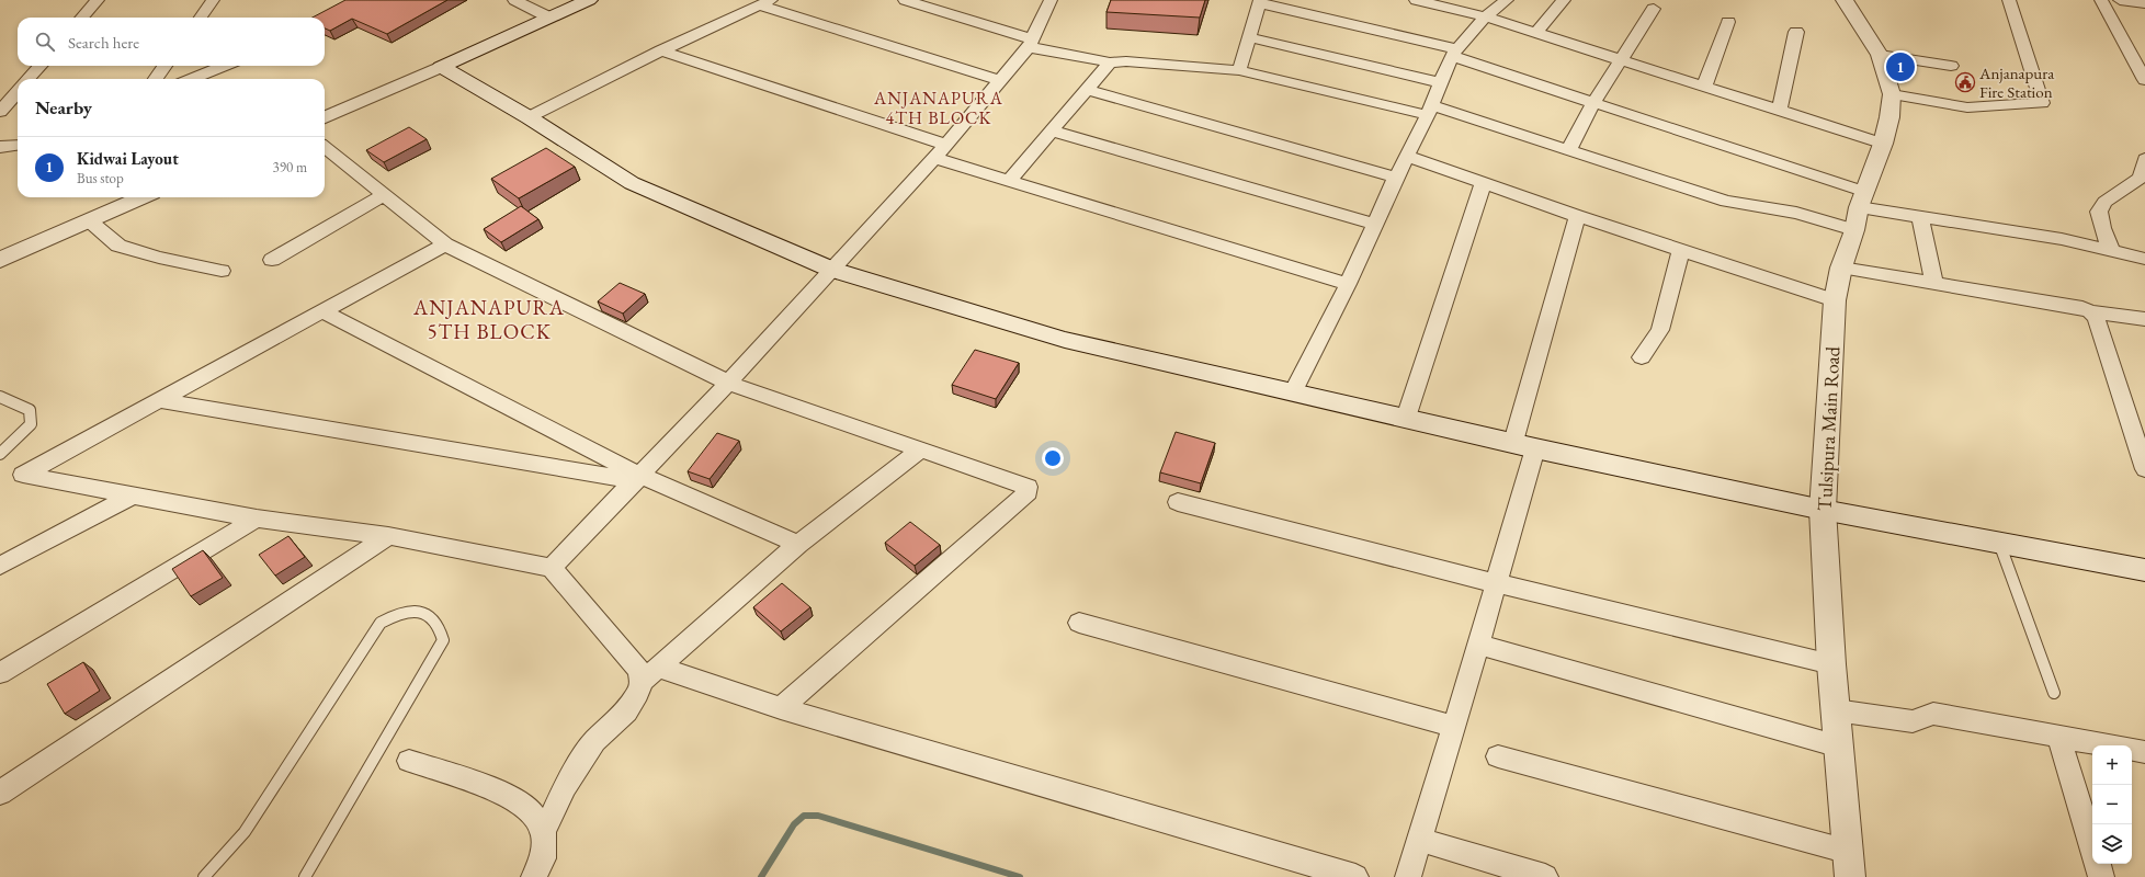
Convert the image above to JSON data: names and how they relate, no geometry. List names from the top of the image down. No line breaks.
{"streets":{"main road":["Tulsipura Main Road"]},"districts":["ANJANAPURA 4TH BLOCK","ANJANAPURA 5TH BLOCK"],"places":{"public building":["Anjanapura Fire Station"]},"page":{"search":"Search here","pins":"1","heading":"Nearby","list":[{"mark":"1","name":"Kidwai Layout","note":"Bus stop","value":"390 m"}],"map_buttons":["+","−"]}}
